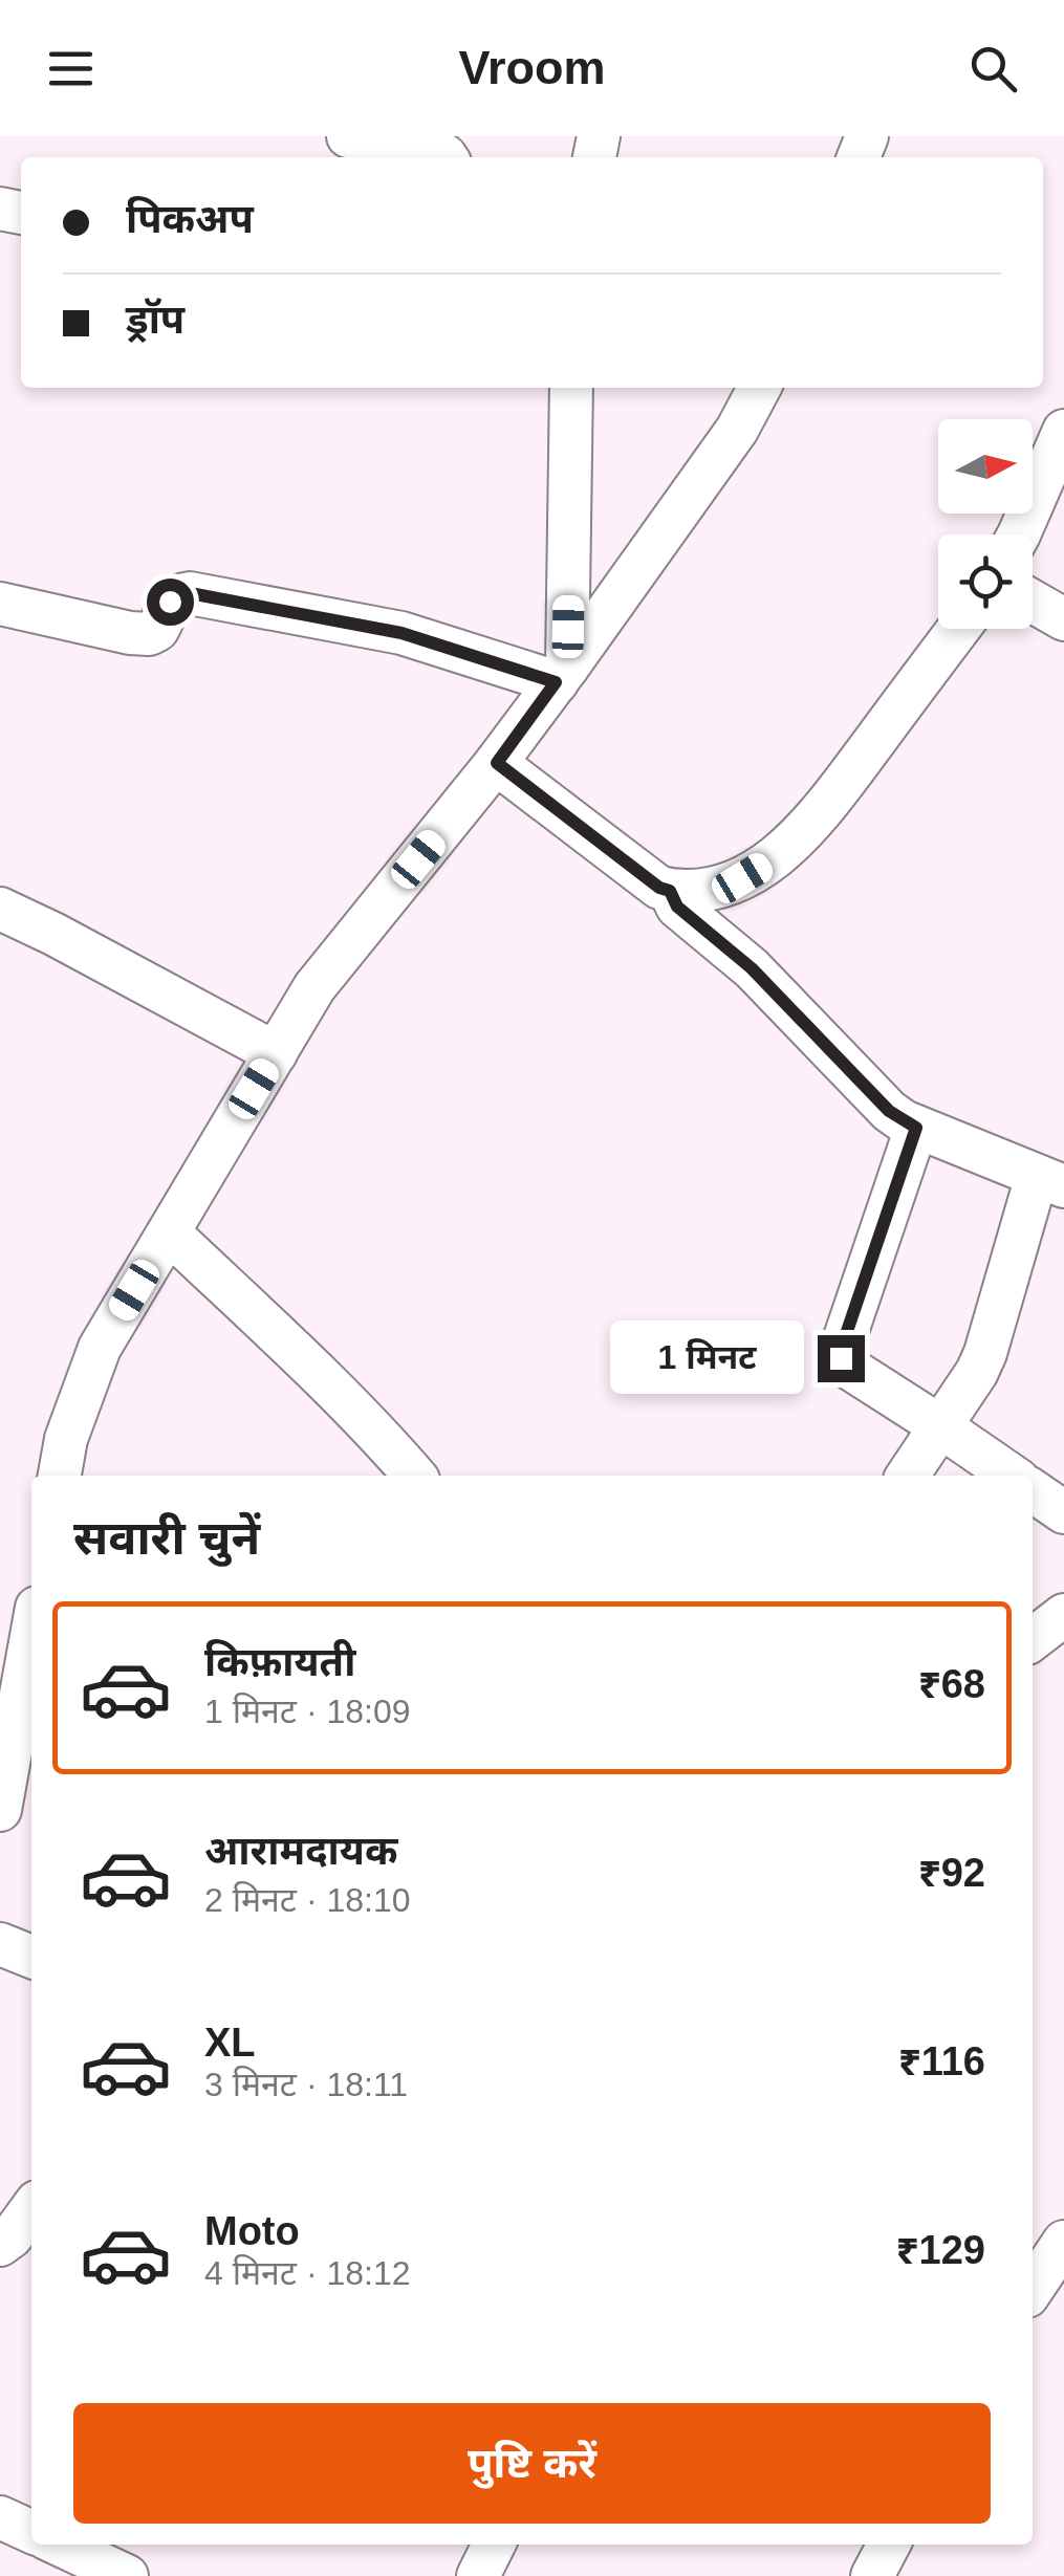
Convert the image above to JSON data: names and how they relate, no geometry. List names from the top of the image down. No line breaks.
{"north":"right","page":{"header":"Vroom","banner":["पिकअप","ड्रॉप"],"bubble":"1 मिनट","heading":"सवारी चुनें","list":[{"name":"किफ़ायती","note":"1 मिनट · 18:09","value":"₹68"},{"name":"आरामदायक","note":"2 मिनट · 18:10","value":"₹92"},{"name":"XL","note":"3 मिनट · 18:11","value":"₹116"},{"name":"Moto","note":"4 मिनट · 18:12","value":"₹129"}],"buttons":"पुष्टि करें"}}
